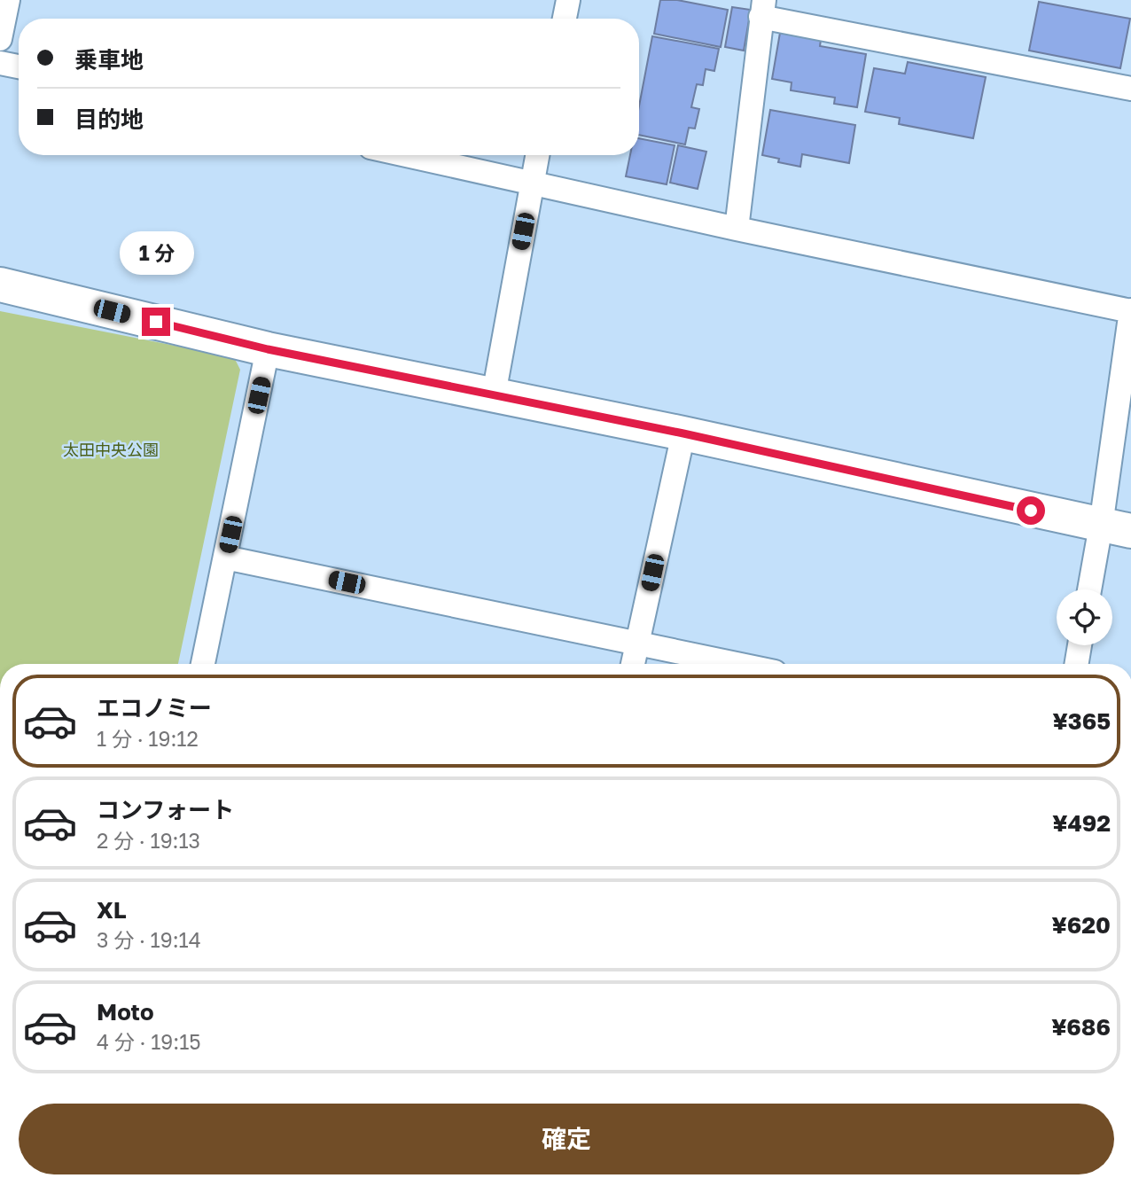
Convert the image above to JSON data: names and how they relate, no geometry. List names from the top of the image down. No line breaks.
{"parks":["太田中央公園"],"page":{"banner":["乗車地","目的地"],"bubble":"1 分","list":[{"name":"エコノミー","note":"1 分 · 19:12","value":"¥365"},{"name":"コンフォート","note":"2 分 · 19:13","value":"¥492"},{"name":"XL","note":"3 分 · 19:14","value":"¥620"},{"name":"Moto","note":"4 分 · 19:15","value":"¥686"}],"buttons":"確定"}}
